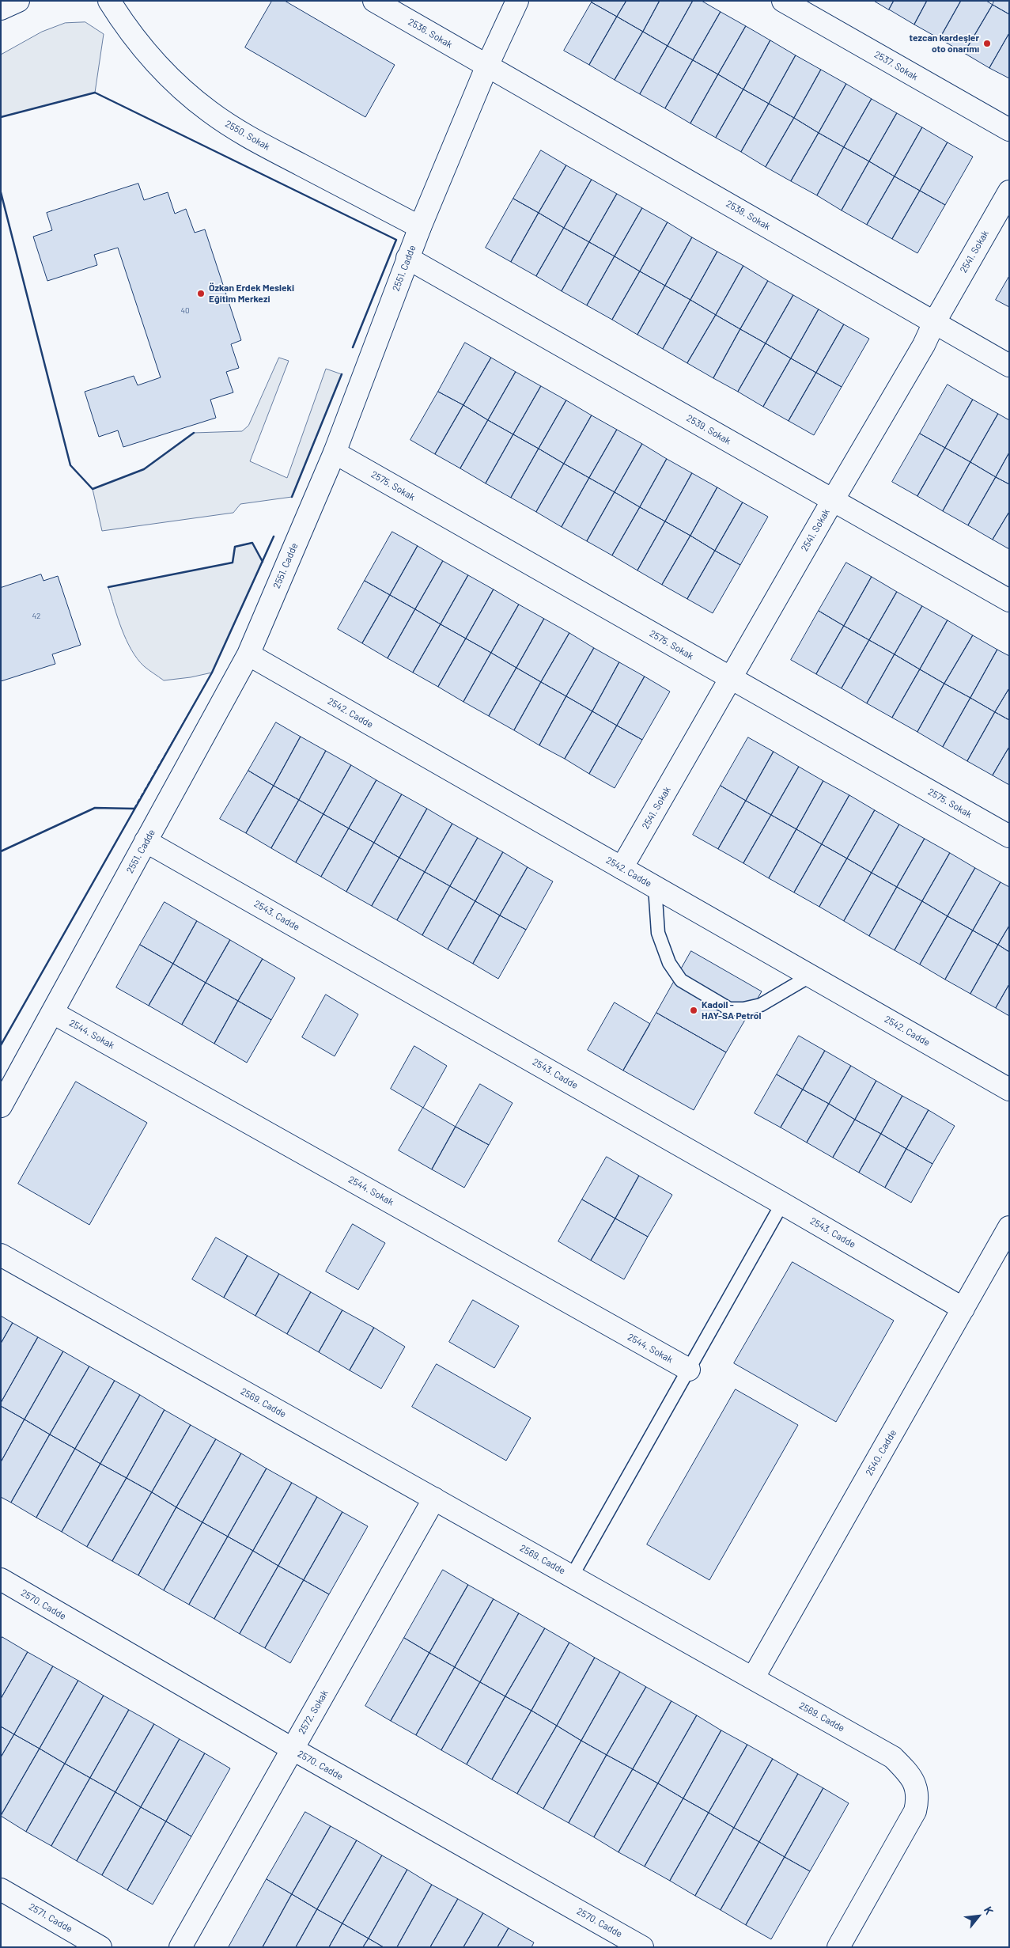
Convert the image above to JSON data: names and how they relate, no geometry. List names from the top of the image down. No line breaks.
{"streets":{"street":["2536. Sokak","2537. Sokak","2550. Sokak","2538. Sokak","2541. Sokak","2551. Cadde","2539. Sokak","2575. Sokak","2542. Cadde","2543. Cadde","2544. Sokak","2569. Cadde","2540. Cadde","2570. Cadde","2572. Sokak","2571. Cadde"]},"crossings":[["2536. Sokak","2538. Sokak"],["2536. Sokak","2551. Cadde"],["2550. Sokak","2551. Cadde"],["2538. Sokak","2541. Sokak"],["2538. Sokak","2551. Cadde"],["2541. Sokak","2539. Sokak"],["2541. Sokak","2575. Sokak"],["2541. Sokak","2542. Cadde"],["2551. Cadde","2539. Sokak"],["2551. Cadde","2575. Sokak"],["2551. Cadde","2542. Cadde"],["2551. Cadde","2543. Cadde"],["2551. Cadde","2544. Sokak"],["2543. Cadde","2540. Cadde"],["2569. Cadde","2540. Cadde"],["2569. Cadde","2572. Sokak"],["2570. Cadde","2572. Sokak"]],"places":["tezcan kardeşler oto onarımı","Özkan Erdek Mesleki Eğitim Merkezi","Kadoil - HAY-SA Petrol"],"house_numbers":["40","42"],"north":"top right"}
